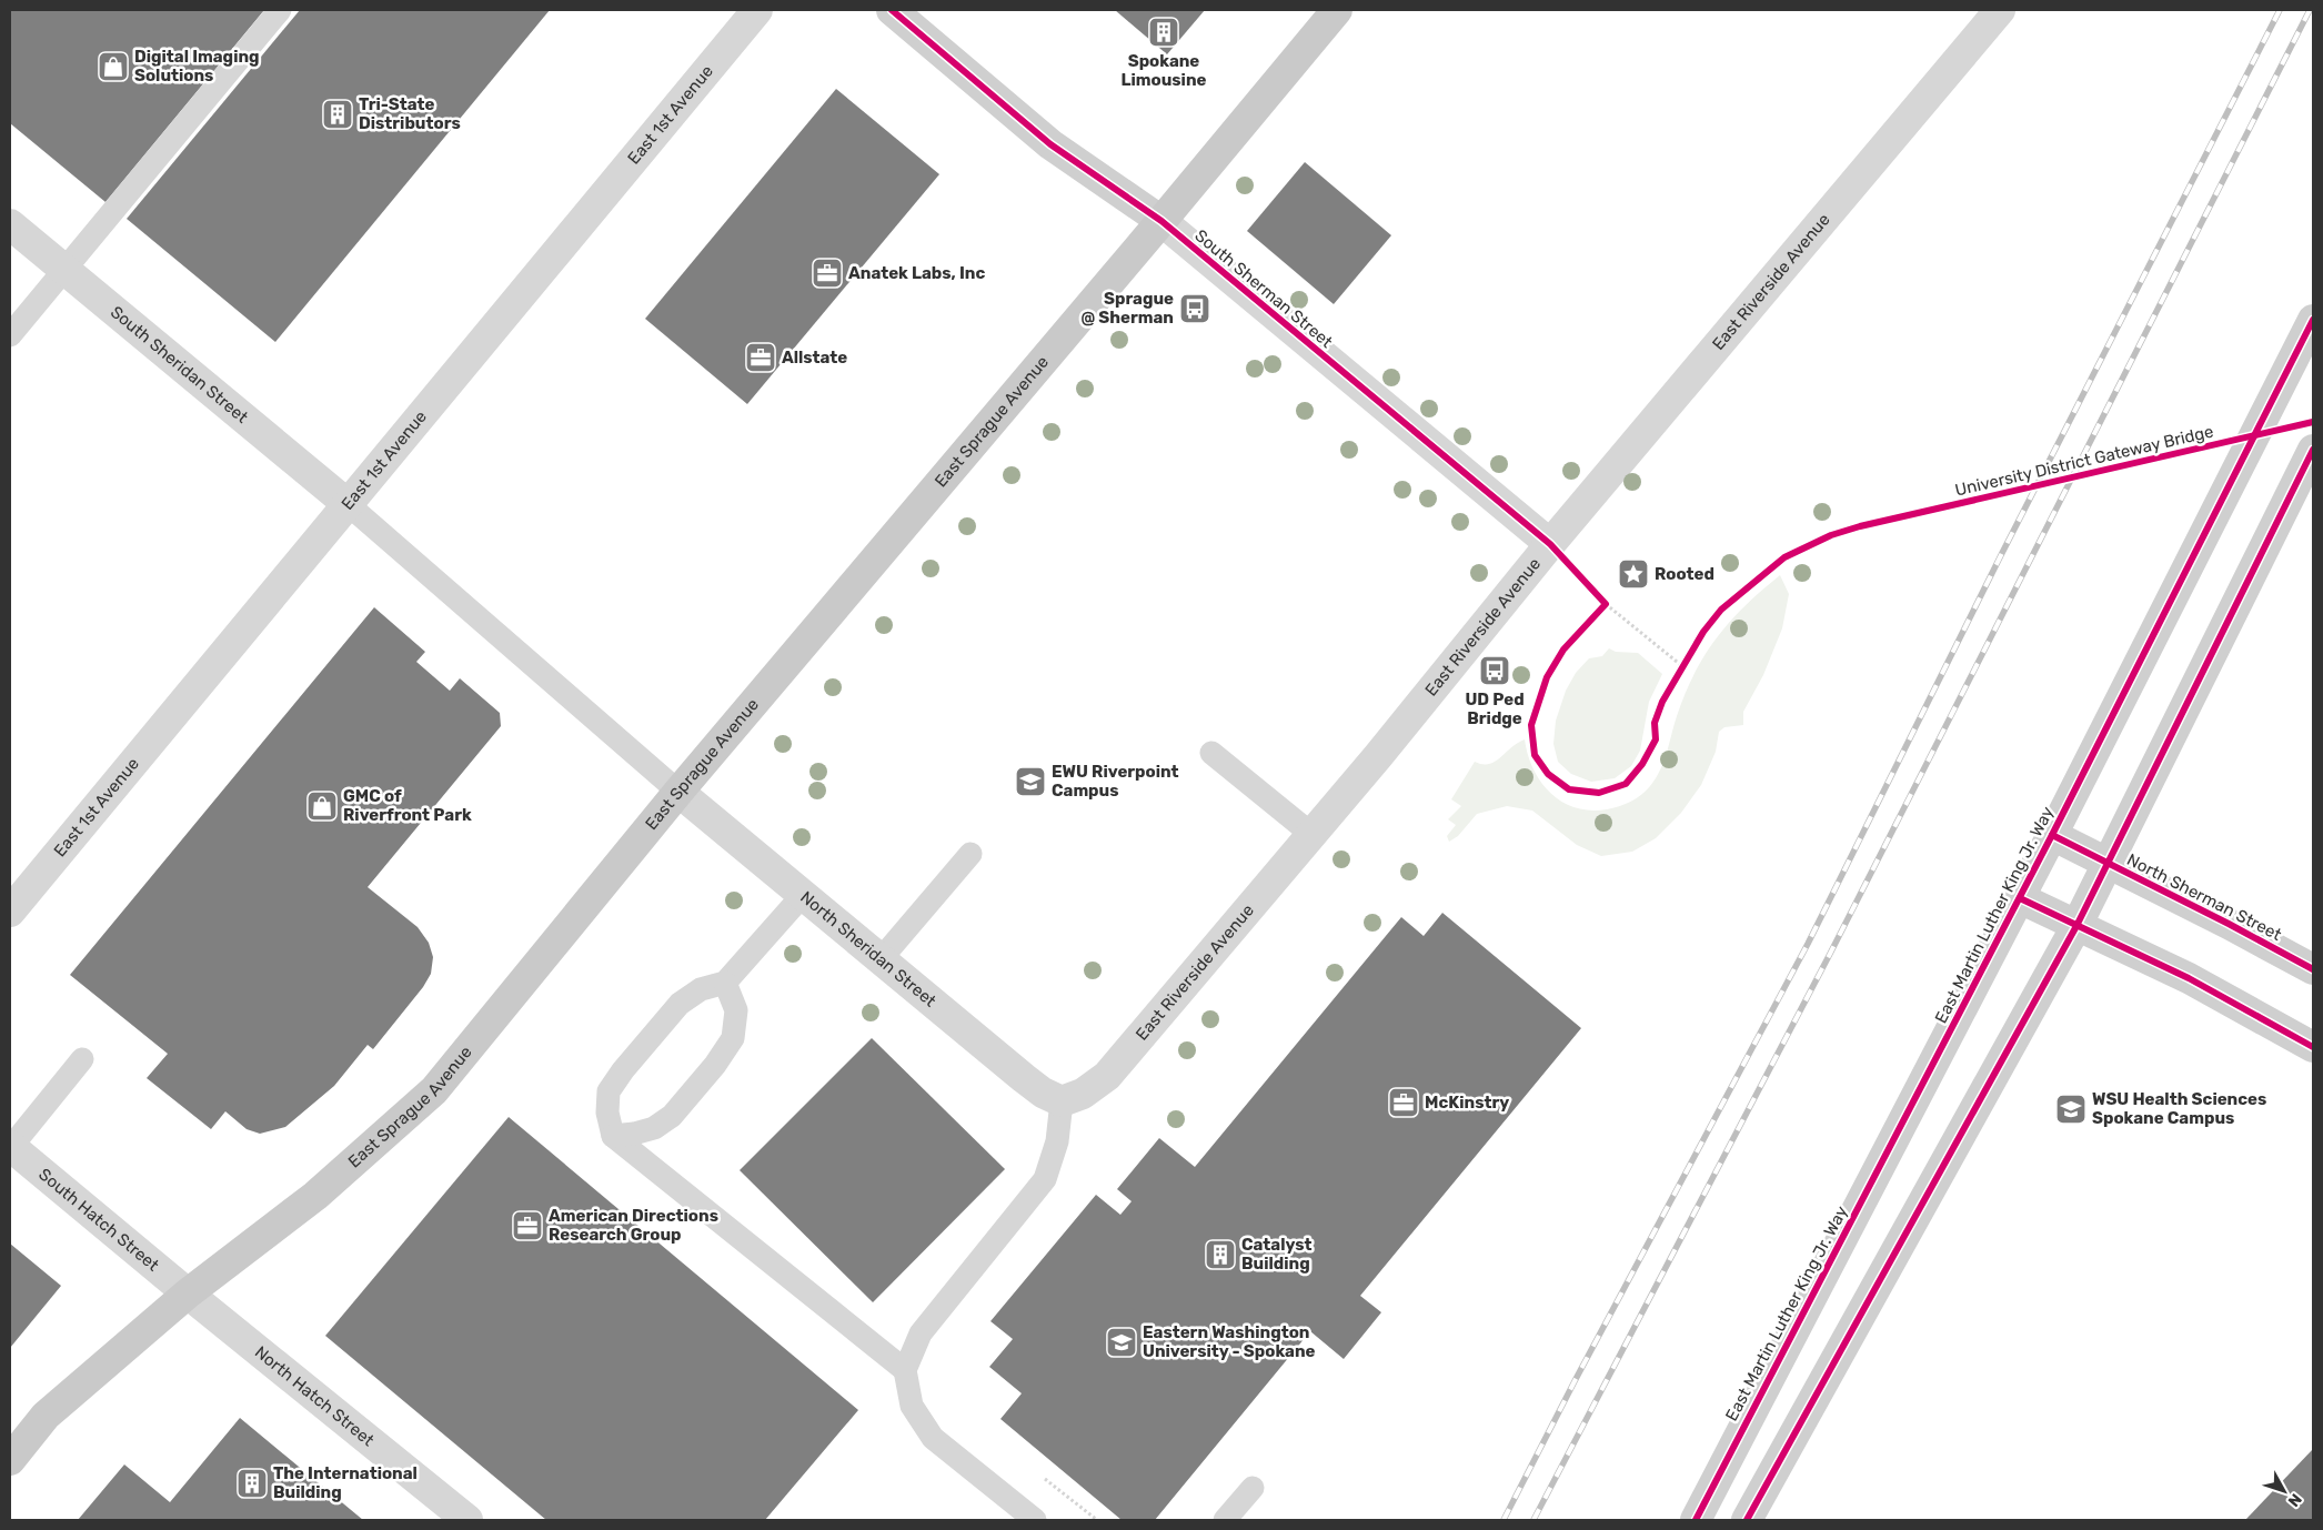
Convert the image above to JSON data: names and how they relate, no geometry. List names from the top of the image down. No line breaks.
{"streets":{"main road":["East Sprague Avenue"],"street":["East 1st Avenue","East Riverside Avenue","South Sherman Street","South Sheridan Street","North Sherman Street","East Martin Luther King Jr. Way","North Sheridan Street","South Hatch Street","North Hatch Street"],"cycle path":["University District Gateway Bridge"]},"crossings":[["East 1st Avenue","South Sheridan Street"],["East Riverside Avenue","South Sherman Street"],["East Riverside Avenue","North Sheridan Street"],["South Sherman Street","East Sprague Avenue"],["East Sprague Avenue","North Sheridan Street"],["East Sprague Avenue","South Hatch Street"],["East Sprague Avenue","North Hatch Street"],["North Sherman Street","East Martin Luther King Jr. Way"],["South Hatch Street","North Hatch Street"]],"places":{"building":["Spokane Limousine","Tri-State Distributors","Catalyst Building","The International Building"],"shop":["Digital Imaging Solutions","GMC of Riverfront Park"],"office":["Anatek Labs, Inc","Allstate","McKinstry","American Directions Research Group"],"bus stop":["Sprague @ Sherman","UD Ped Bridge"],"place":["Rooted"],"school or university":["EWU Riverpoint Campus","WSU Health Sciences Spokane Campus","Eastern Washington University - Spokane"]},"north":"bottom right"}
